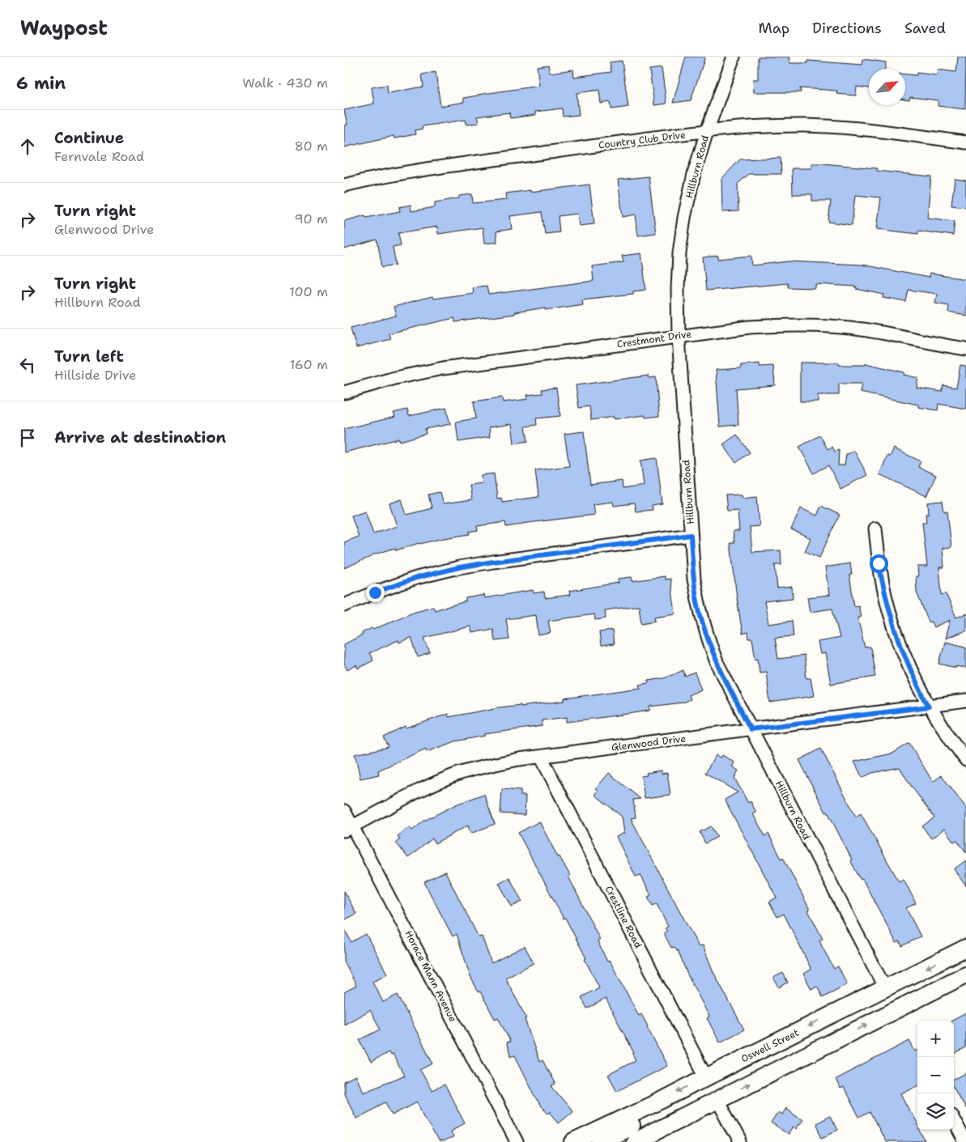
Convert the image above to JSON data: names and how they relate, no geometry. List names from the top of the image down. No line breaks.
{"streets":{"main road":["Oswell Street"],"street":["Country Club Drive","Hillburn Road","Crestmont Drive","Glenwood Drive","Crestline Road","Horace Mann Avenue"]},"crossings":[["Country Club Drive","Hillburn Road"],["Hillburn Road","Crestmont Drive"],["Hillburn Road","Glenwood Drive"],["Hillburn Road","Oswell Street"],["Glenwood Drive","Crestline Road"],["Glenwood Drive","Horace Mann Avenue"],["Crestline Road","Oswell Street"]],"north":"top right","page":{"header":"Waypost","nav":["Map","Directions","Saved"],"heading":["6 min","Walk · 430 m"],"list":[["Continue","Fernvale Road","80 m"],["Turn right","Glenwood Drive","90 m"],["Turn right","Hillburn Road","100 m"],["Turn left","Hillside Drive","160 m"],"Arrive at destination"],"map_buttons":["+","−"]}}
